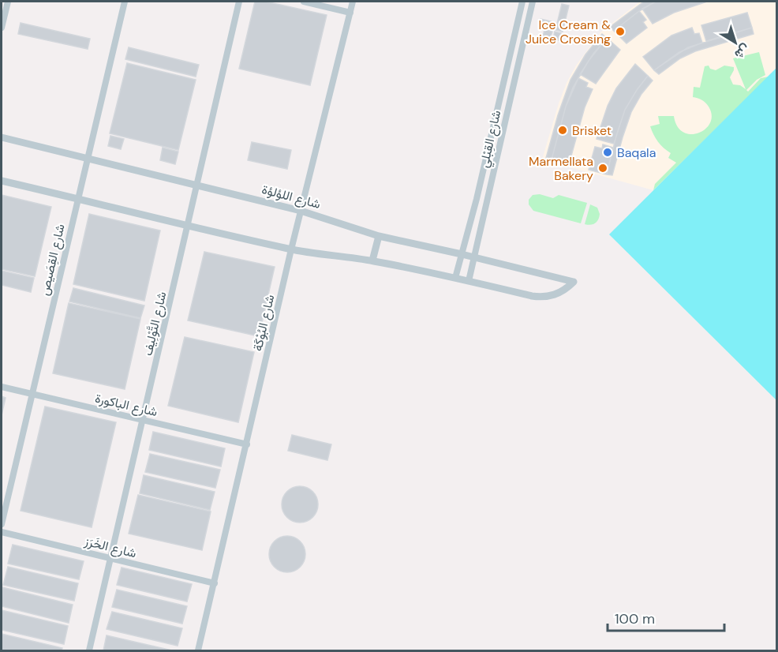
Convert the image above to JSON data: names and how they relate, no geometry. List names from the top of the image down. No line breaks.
{"streets":{"street":["شارع القِبْلي","شارع اللؤلؤة","شارع القِصَيص","شارع البُوْكَة","شارع التَّوْلِيف","شارع الباكورة","شارع الخَرَز"]},"crossings":[["شارع القِبْلي","شارع اللؤلؤة"],["شارع اللؤلؤة","شارع القِصَيص"],["شارع اللؤلؤة","شارع البُوْكَة"],["شارع اللؤلؤة","شارع التَّوْلِيف"],["شارع القِصَيص","شارع الباكورة"],["شارع البُوْكَة","شارع الباكورة"],["شارع البُوْكَة","شارع الخَرَز"],["شارع التَّوْلِيف","شارع الباكورة"],["شارع التَّوْلِيف","شارع الخَرَز"]],"places":["Ice Cream & Juice Crossing","Brisket","Baqala","Marmellata Bakery"],"scale_bar":"100 m","north":"bottom right"}
